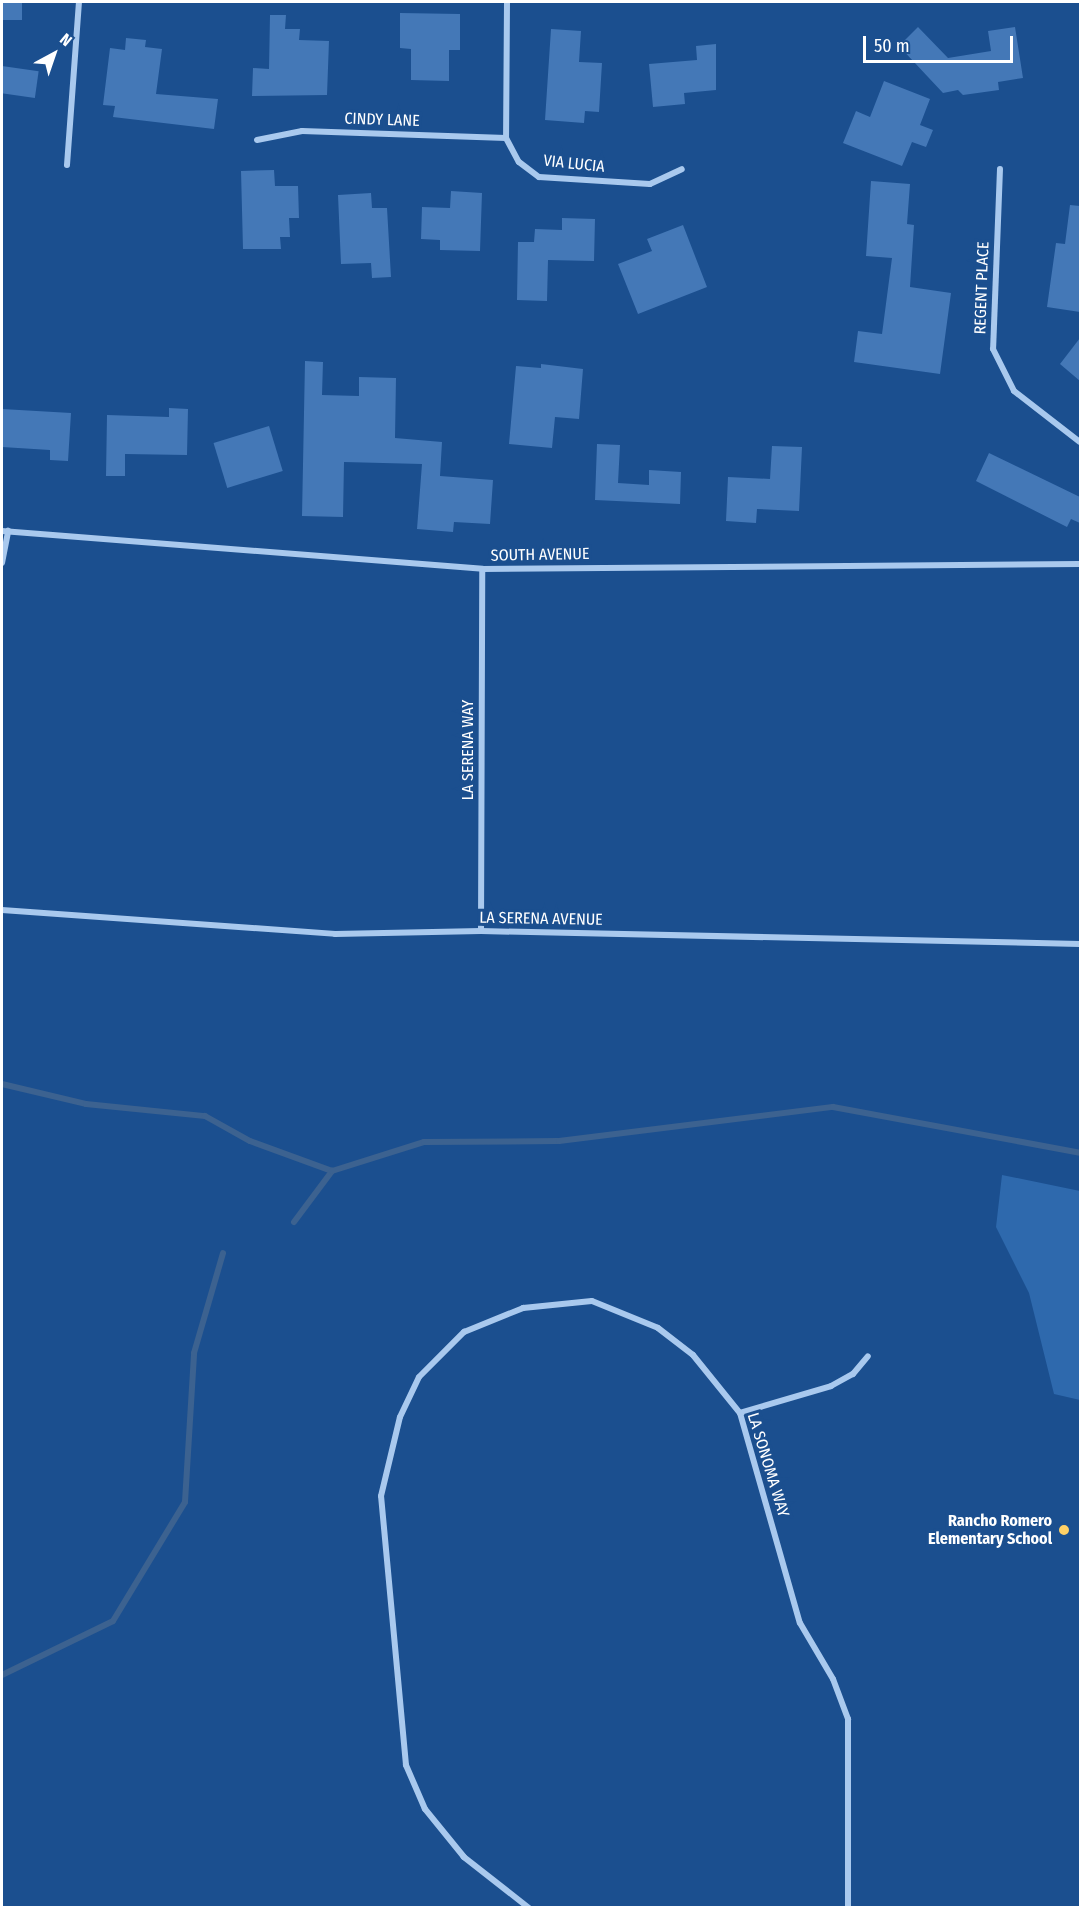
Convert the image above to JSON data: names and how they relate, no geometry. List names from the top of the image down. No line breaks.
{"streets":{"street":["CINDY LANE","VIA LUCIA","REGENT PLACE","SOUTH AVENUE","LA SERENA WAY","LA SERENA AVENUE","LA SONOMA WAY"]},"crossings":[["CINDY LANE","VIA LUCIA"],["SOUTH AVENUE","LA SERENA WAY"],["LA SERENA WAY","LA SERENA AVENUE"]],"places":["Rancho Romero Elementary School"],"scale_bar":"50 m","north":"top right"}
